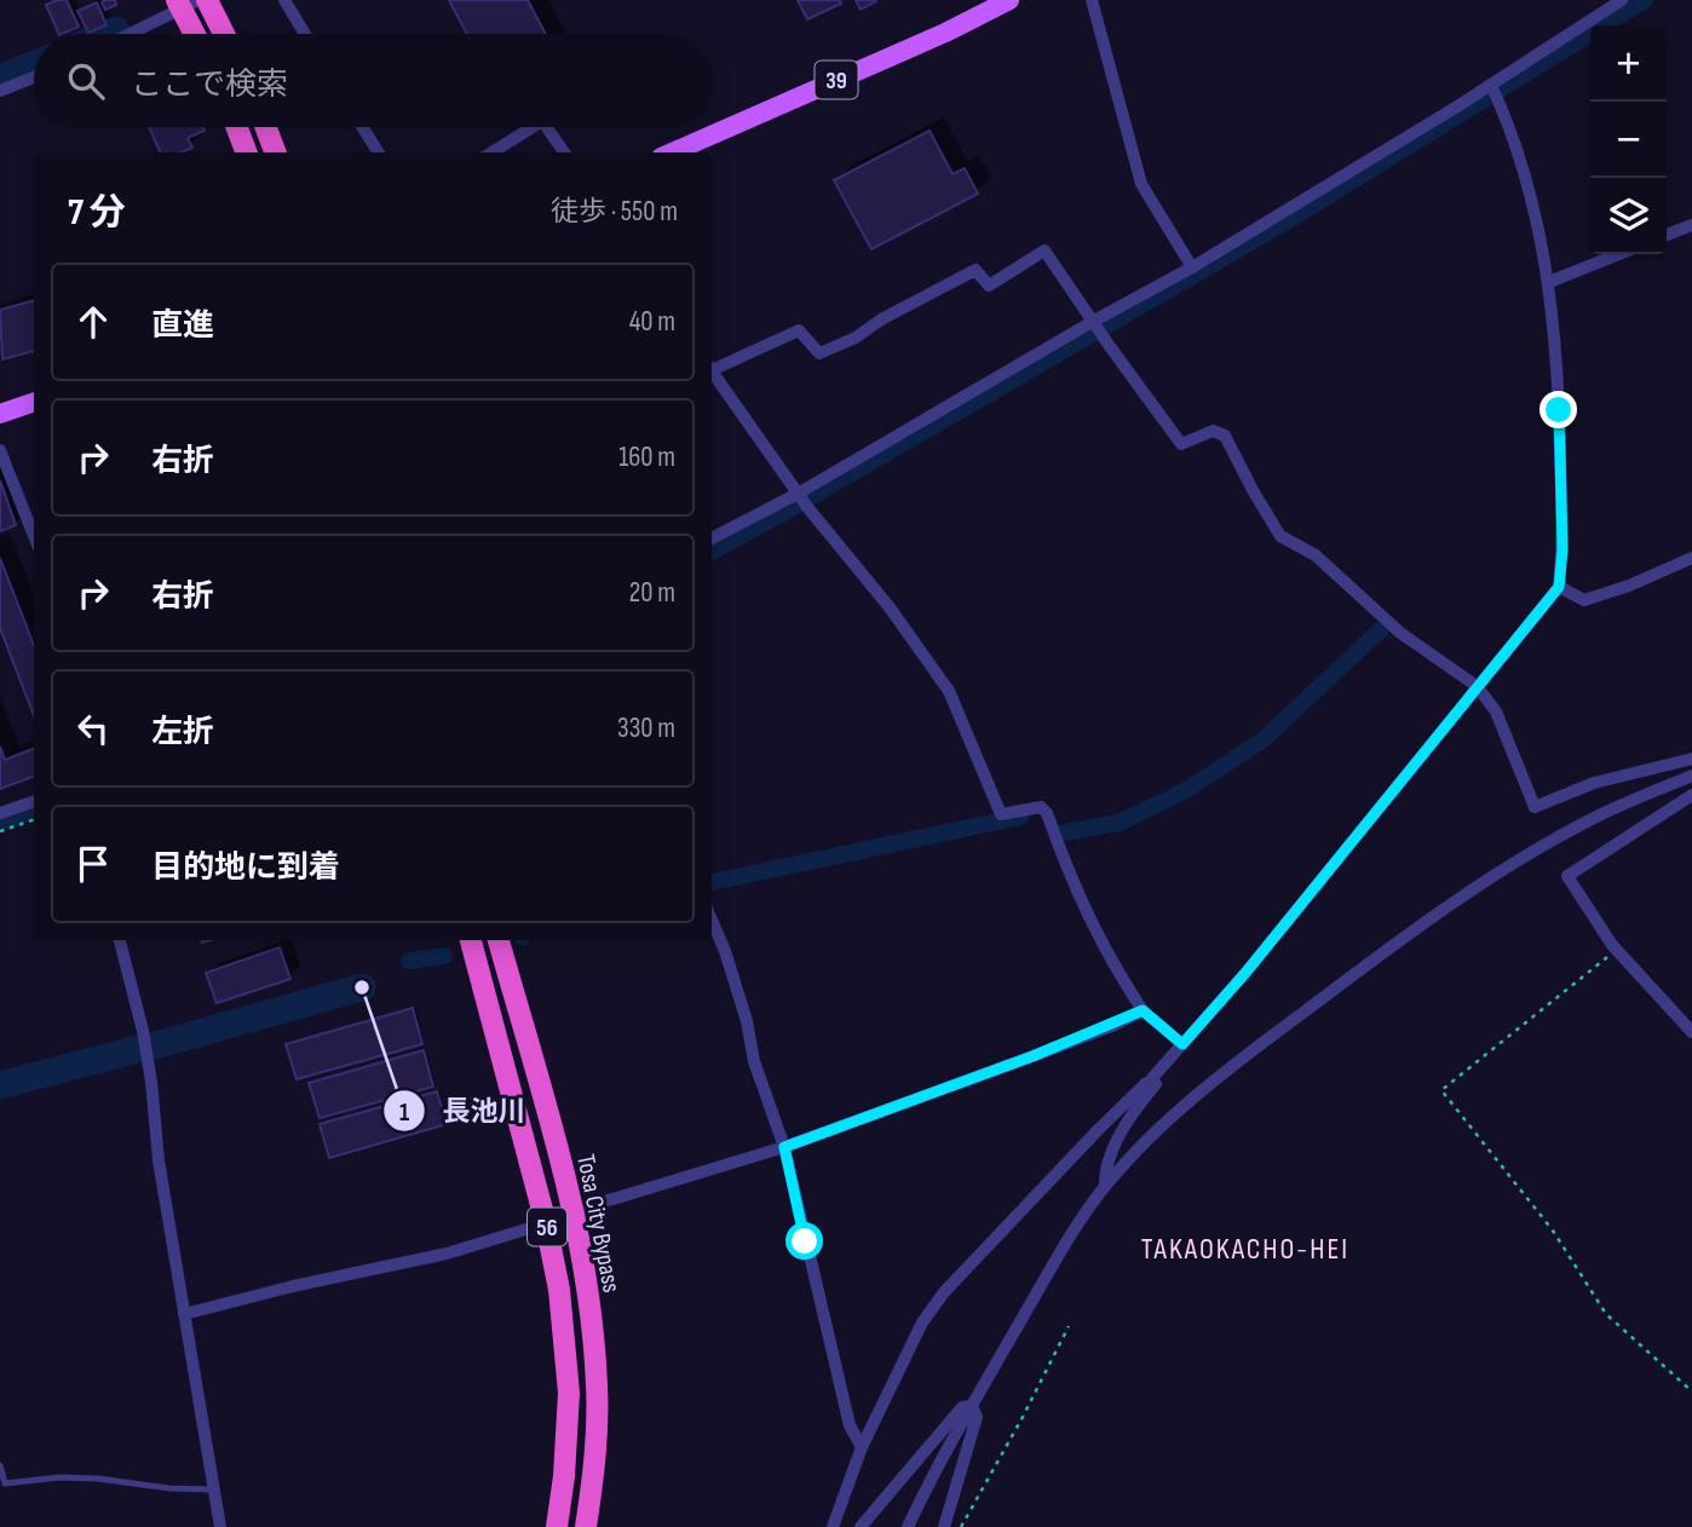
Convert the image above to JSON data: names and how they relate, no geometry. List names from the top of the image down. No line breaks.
{"streets":{"highway":["Tosa City Bypass","56"],"main road":["39"]},"districts":["TAKAOKACHO-HEI"],"places":["長池川"],"page":{"map_buttons":["+","−"],"search":"ここで検索","heading":["7 分","徒歩 · 550 m"],"list":[["直進","40 m"],["右折","160 m"],["右折","20 m"],["左折","330 m"],"目的地に到着"]}}
